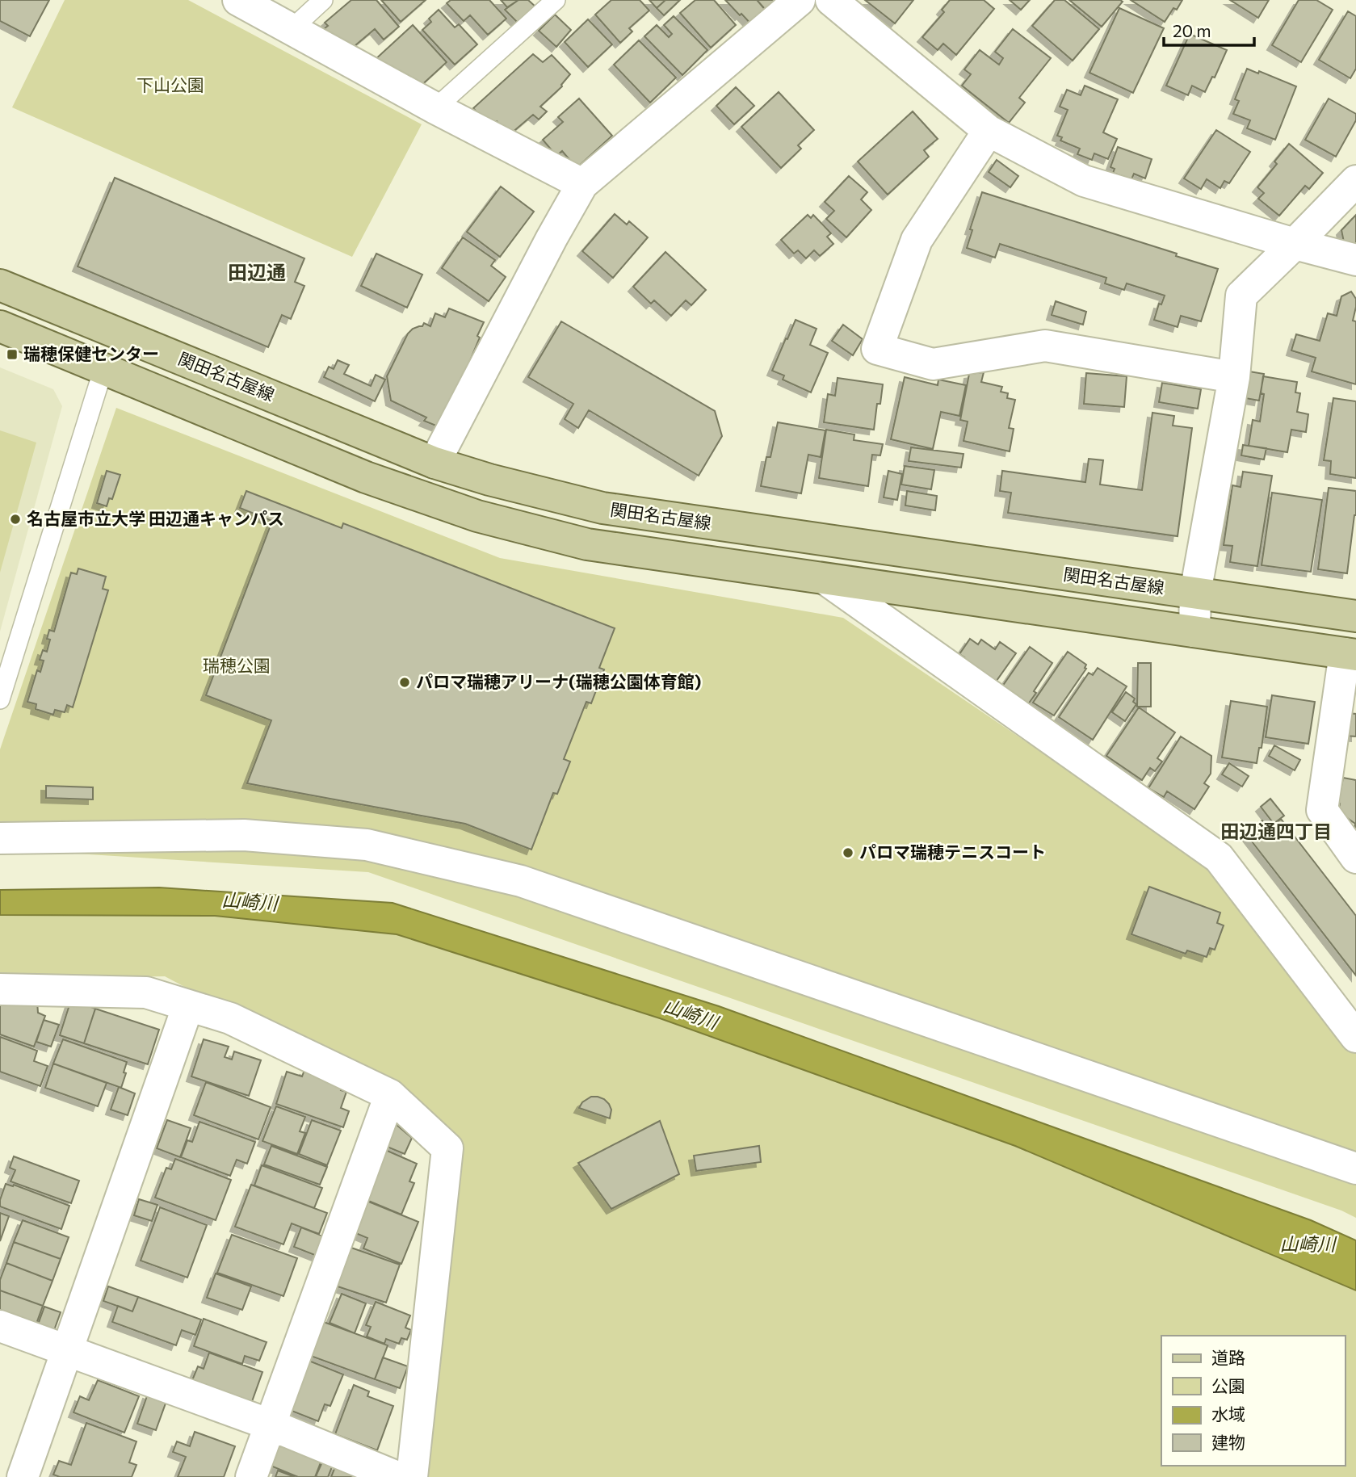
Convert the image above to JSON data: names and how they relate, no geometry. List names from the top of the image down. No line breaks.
{"streets":{"main road":["関田名古屋線"]},"districts":["田辺通","田辺通四丁目"],"water":["山崎川"],"parks":["下山公園","瑞穂公園"],"places":{"transit":["瑞穂保健センター"],"other":["名古屋市立大学 田辺通キャンパス","パロマ瑞穂アリーナ(瑞穂公園体育館)","パロマ瑞穂テニスコート"]},"legend":["道路","公園","水域","建物"],"scale_bar":"20 m"}
